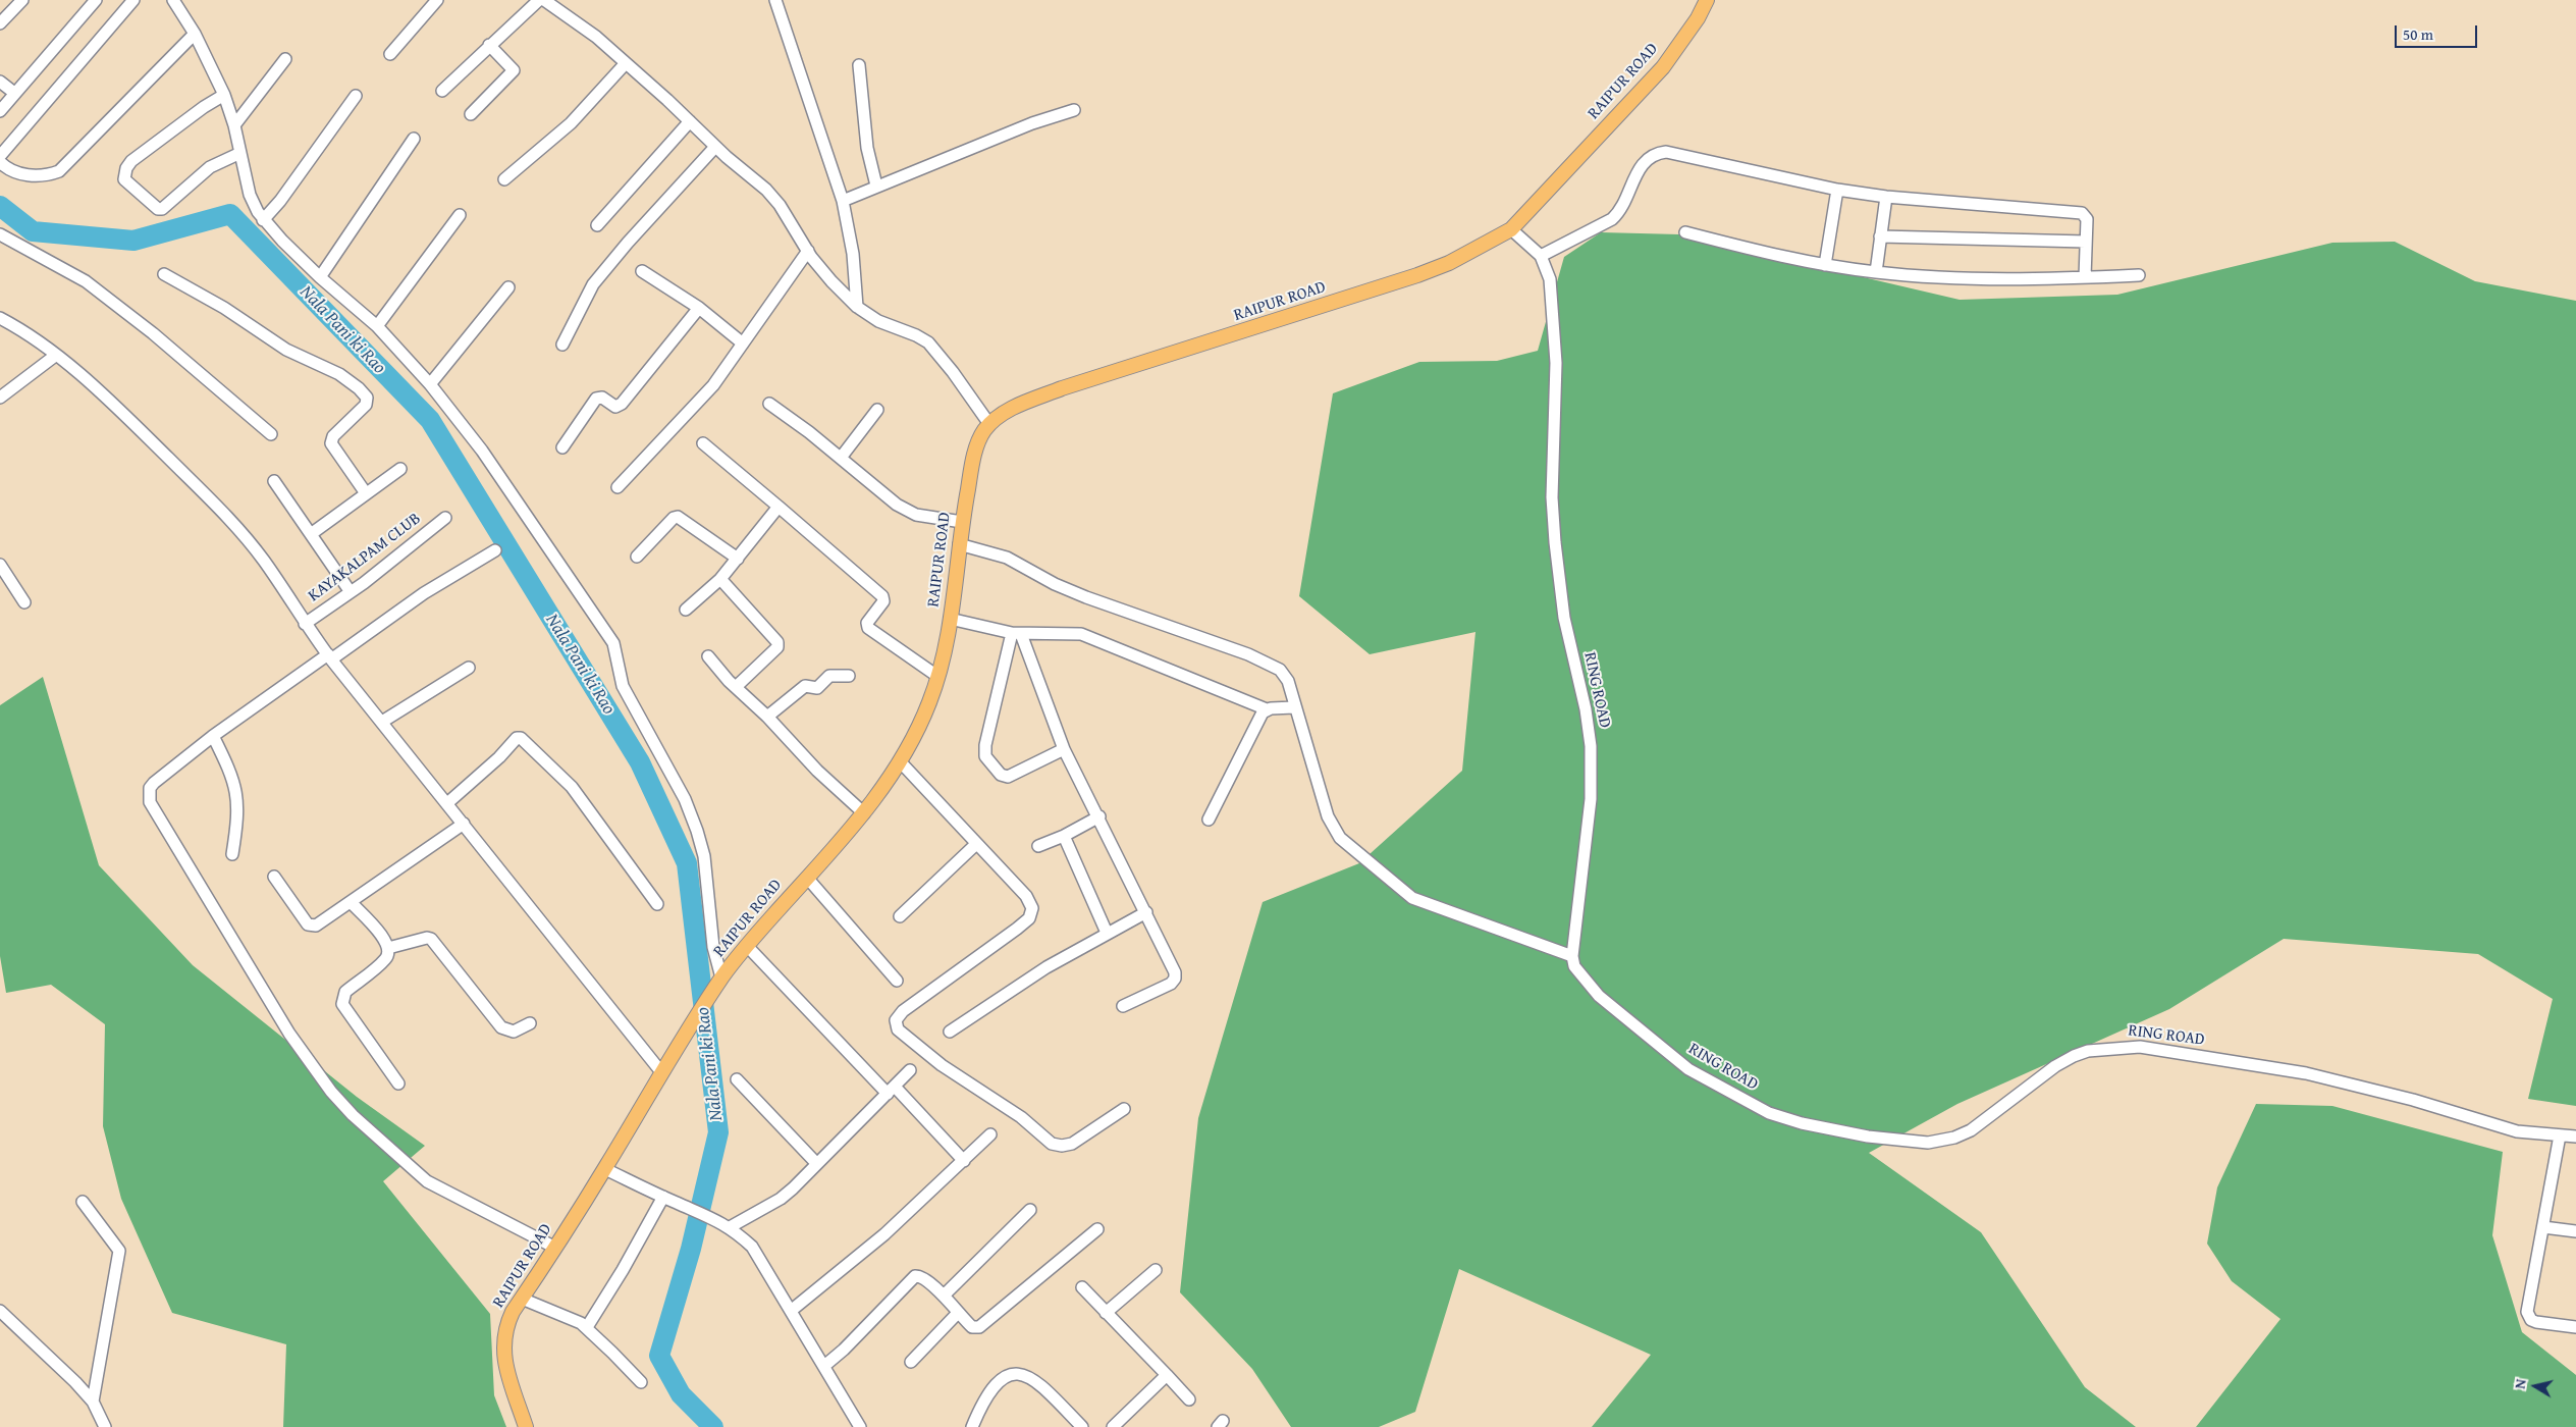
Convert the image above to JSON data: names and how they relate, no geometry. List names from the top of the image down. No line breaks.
{"streets":{"main road":["RAIPUR ROAD"],"street":["KAYAKALPAM CLUB","RING ROAD"]},"crossings":[["RAIPUR ROAD","RING ROAD"]],"water":["Nala Pani ki Rao"],"scale_bar":"50 m","north":"left"}
